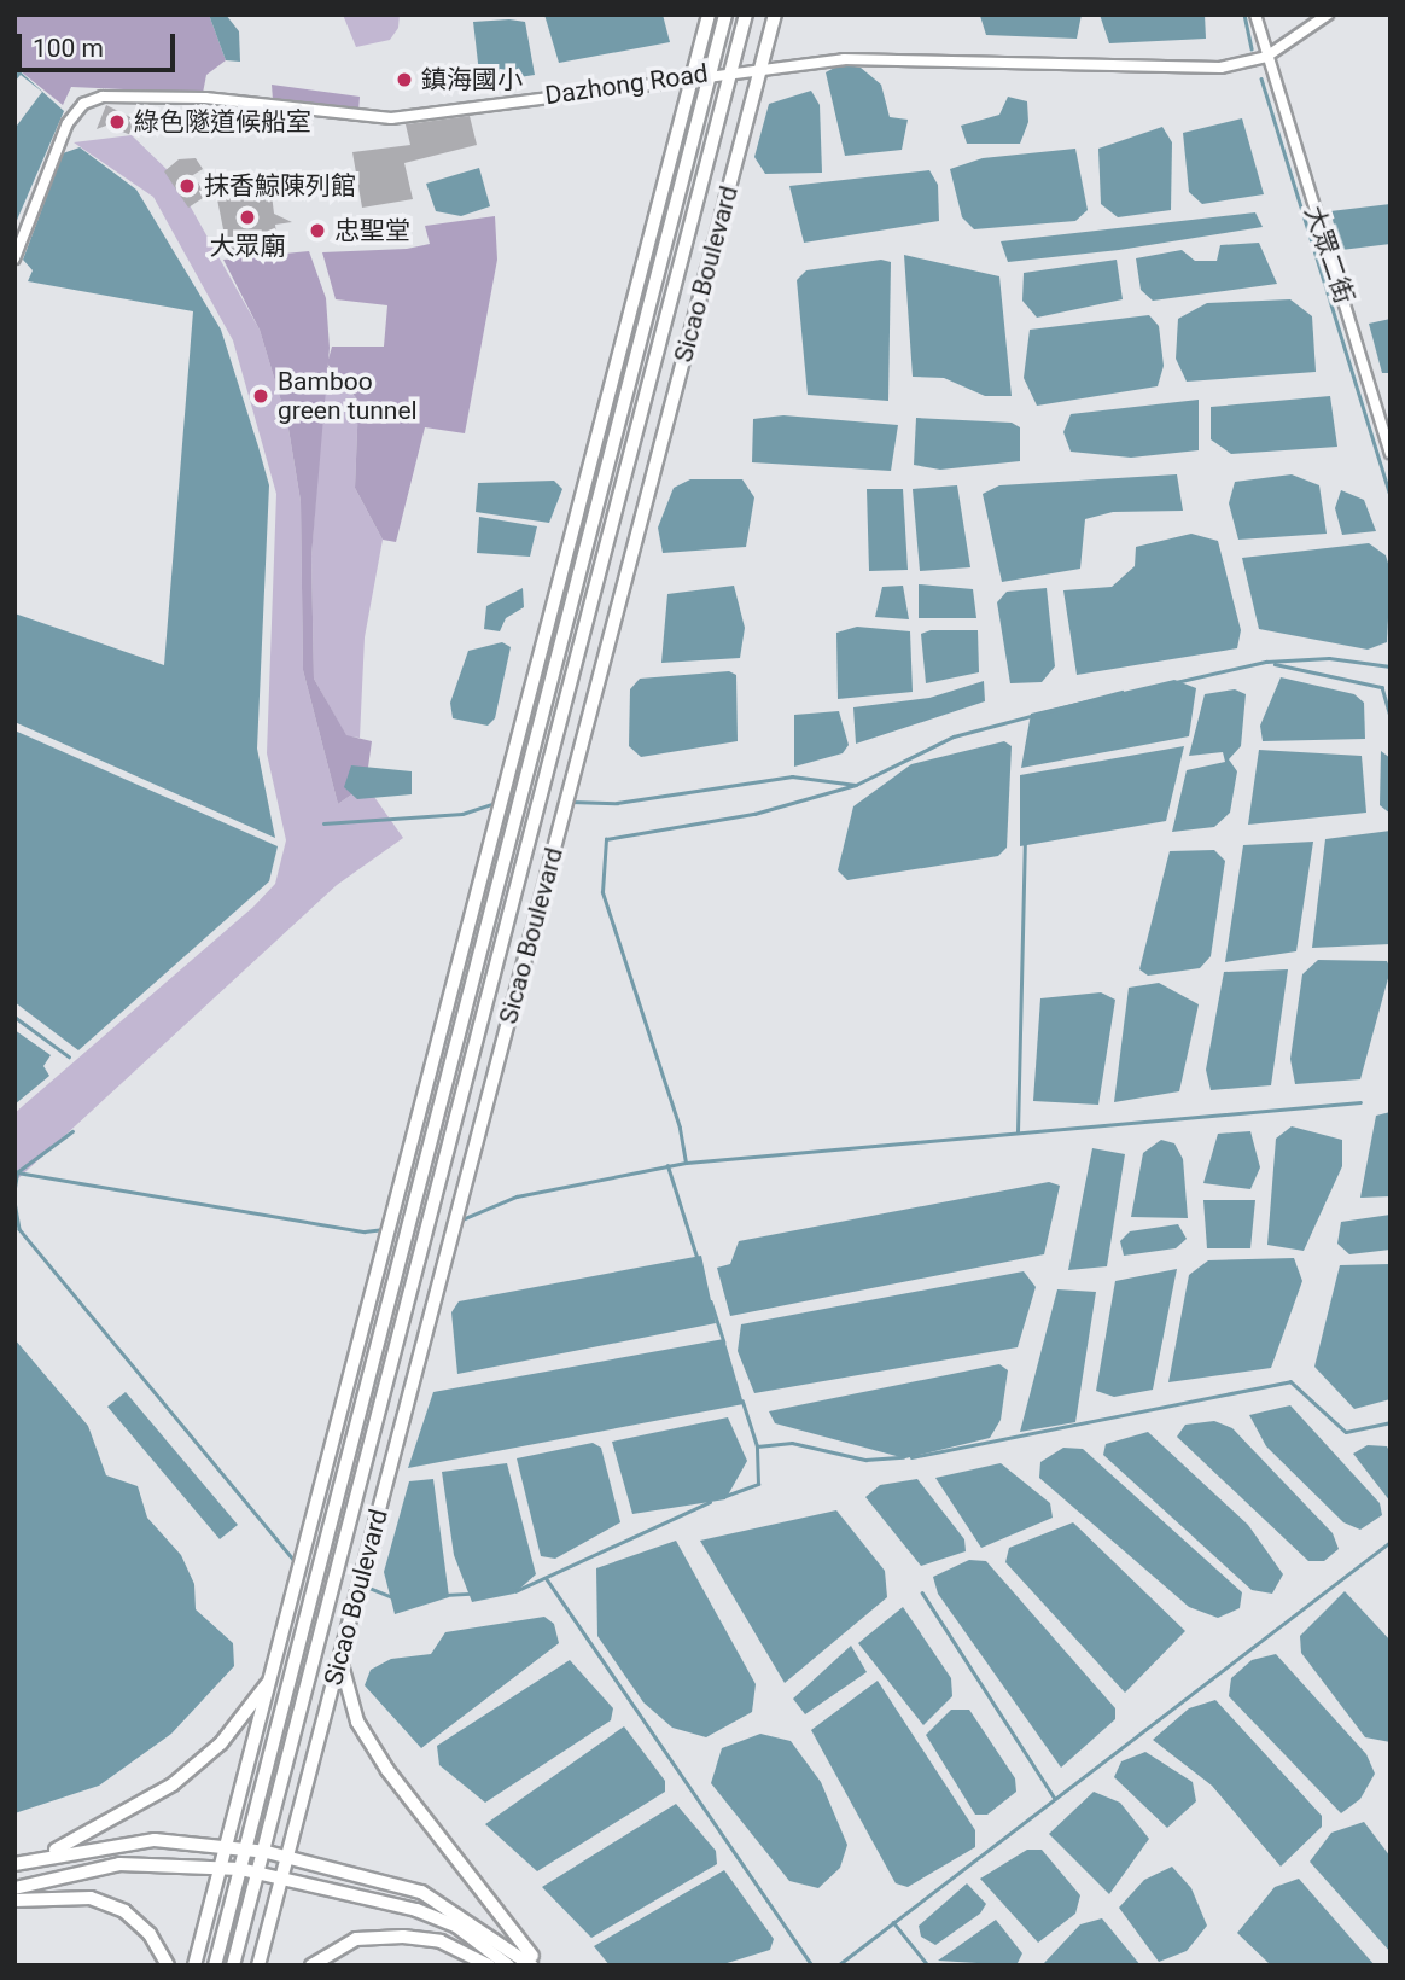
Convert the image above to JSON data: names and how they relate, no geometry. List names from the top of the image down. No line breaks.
{"streets":{"street":["Dazhong Road","大眾二街","Sicao Boulevard"]},"crossings":[["Dazhong Road","大眾二街"],["Dazhong Road","Sicao Boulevard"]],"places":["鎮海國小","綠色隧道候船室","抹香鯨陳列館","大眾廟","忠聖堂","Bamboo green tunnel"],"scale_bar":"100 m"}
